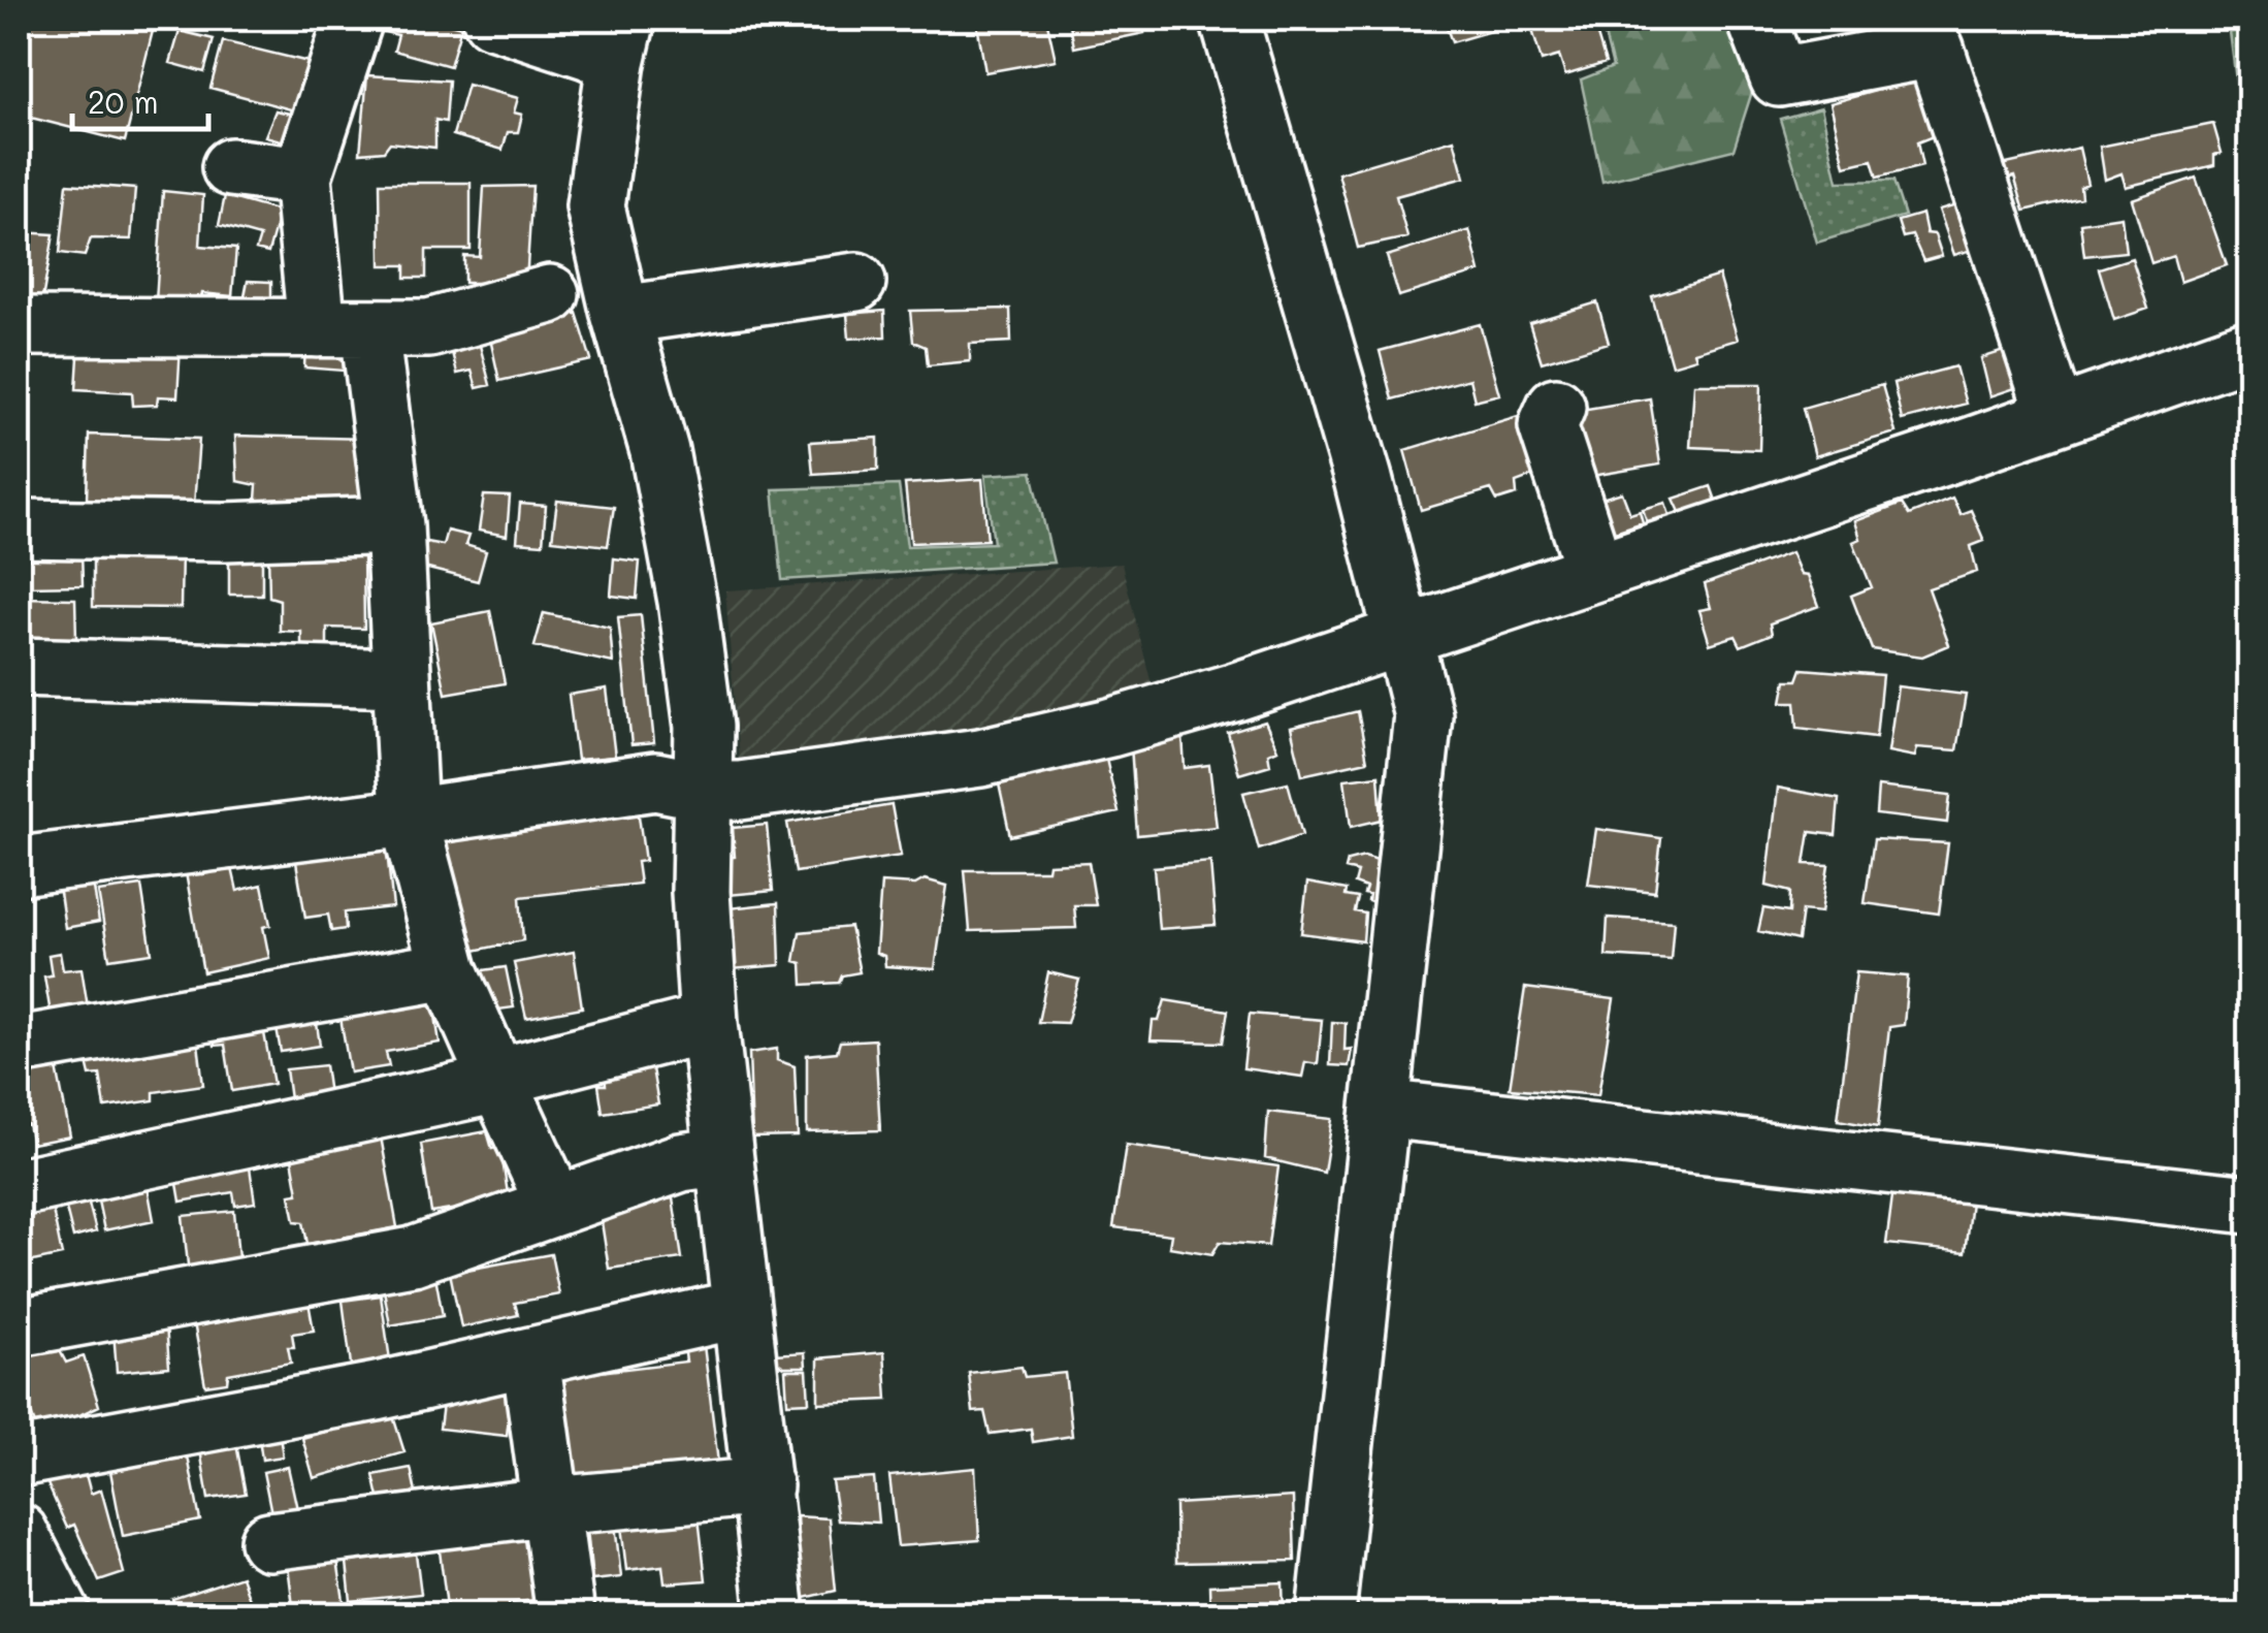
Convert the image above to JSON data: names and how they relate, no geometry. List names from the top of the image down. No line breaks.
{"scale_bar":"20 m"}
